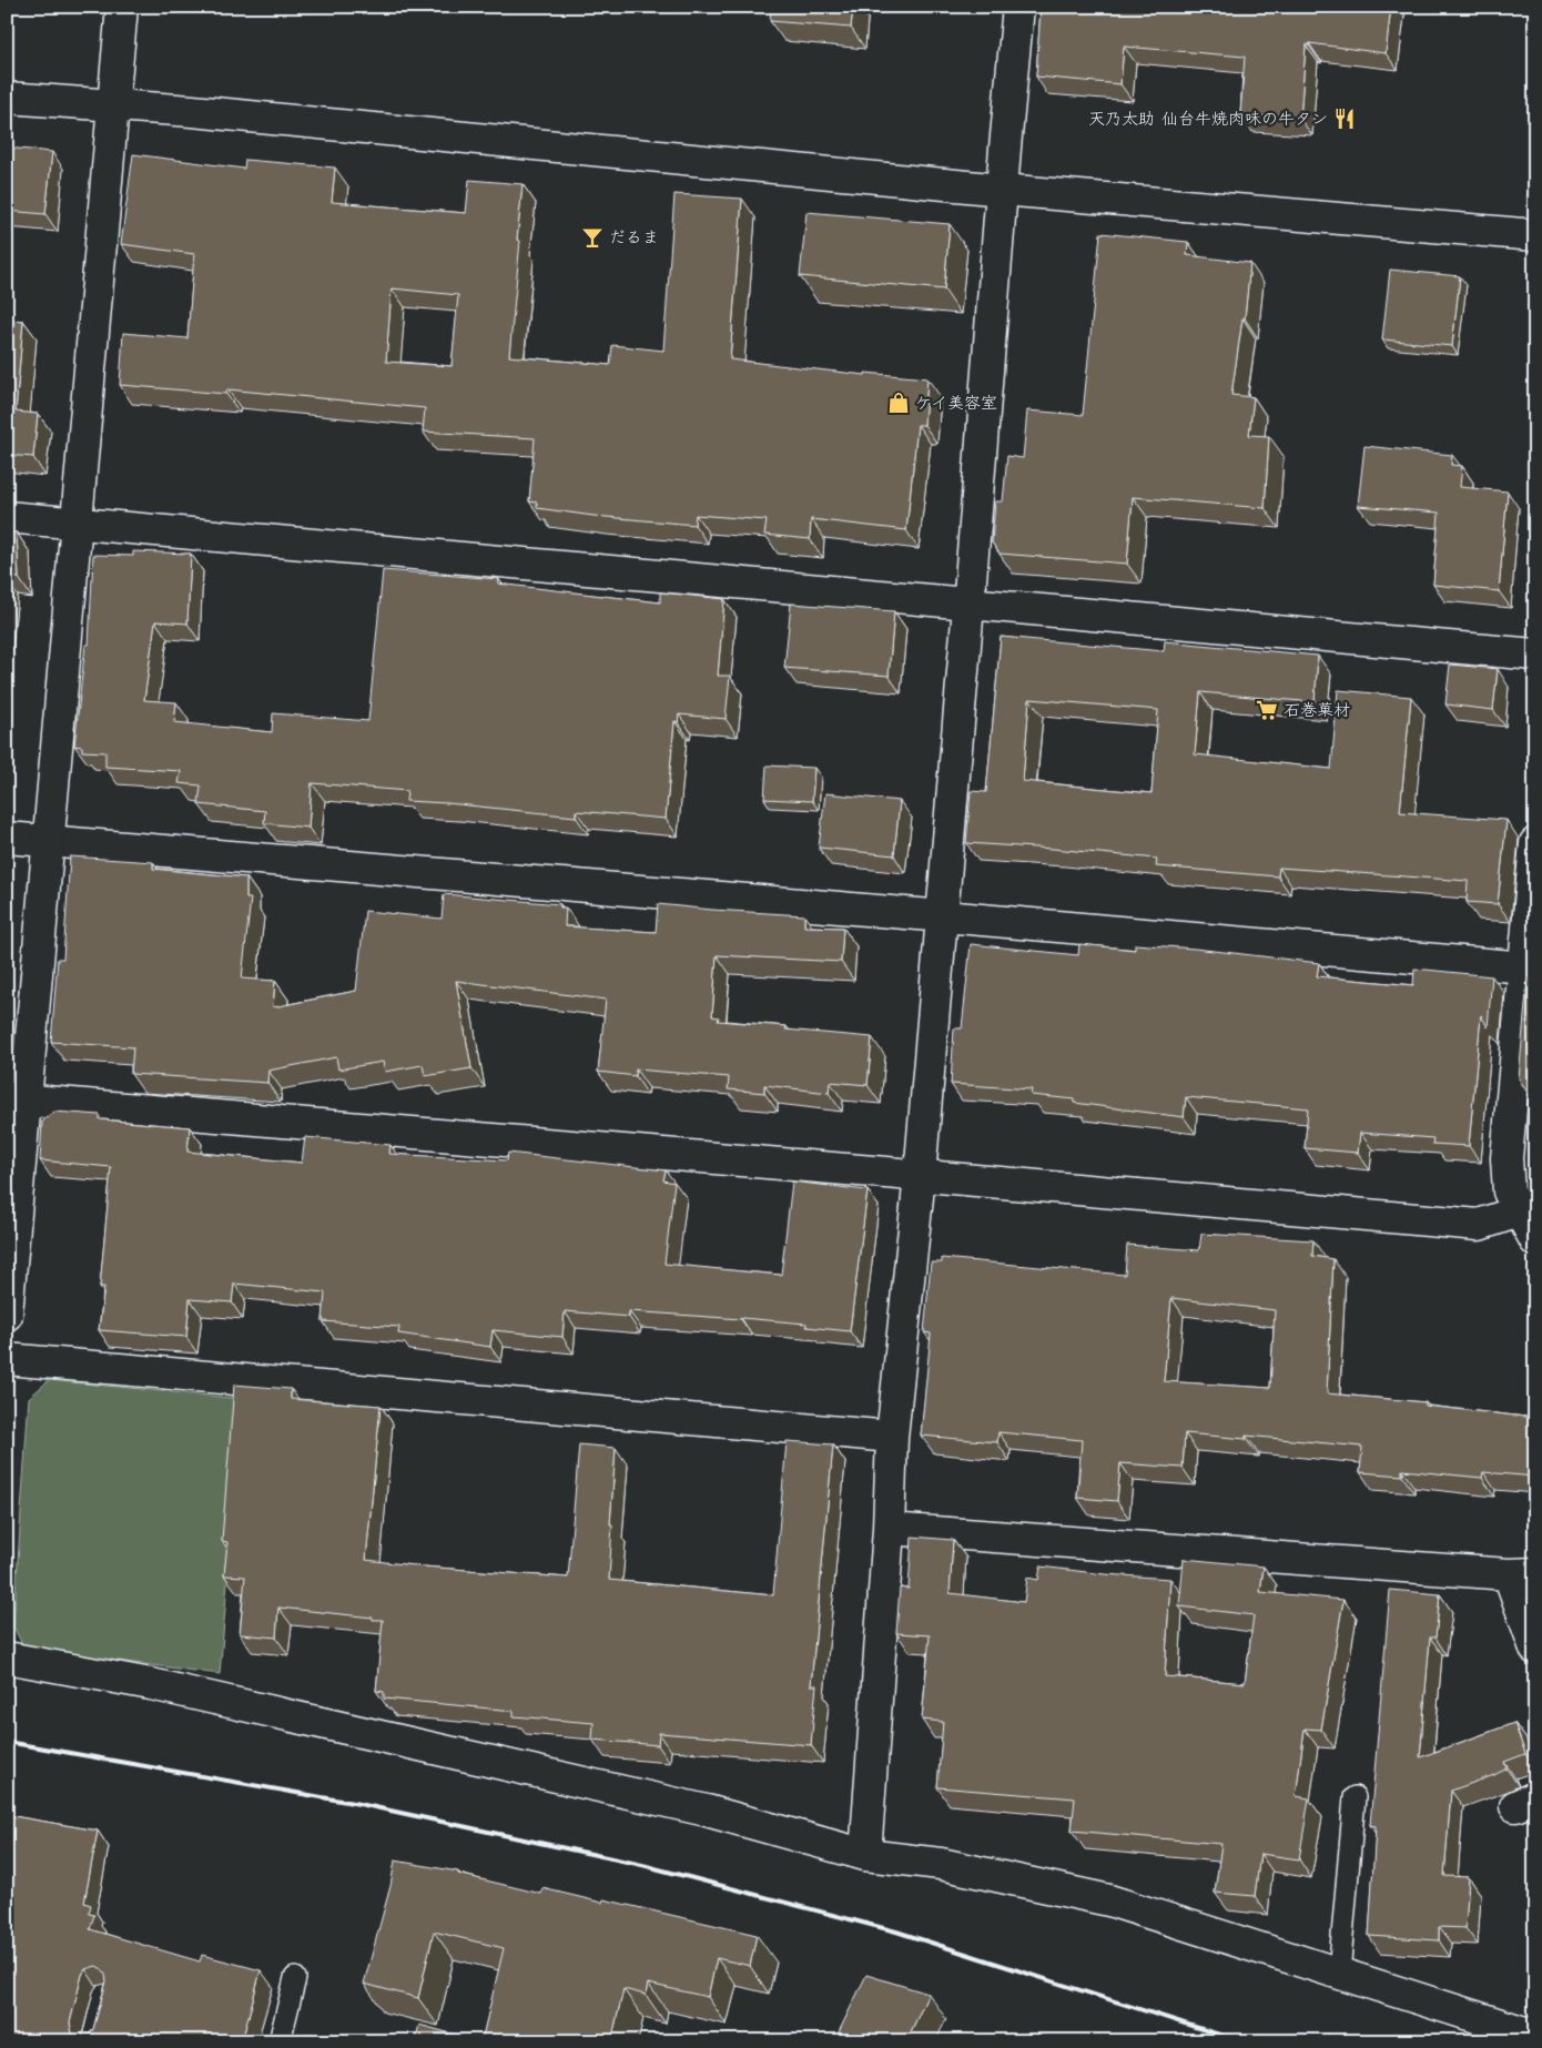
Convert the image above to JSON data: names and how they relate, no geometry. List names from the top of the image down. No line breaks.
{"places":{"restaurant":["天乃太助 仙台牛焼肉味の牛タン"],"bar":["だるま"],"shop":["ケイ美容室"],"supermarket":["石巻菓材"]}}
